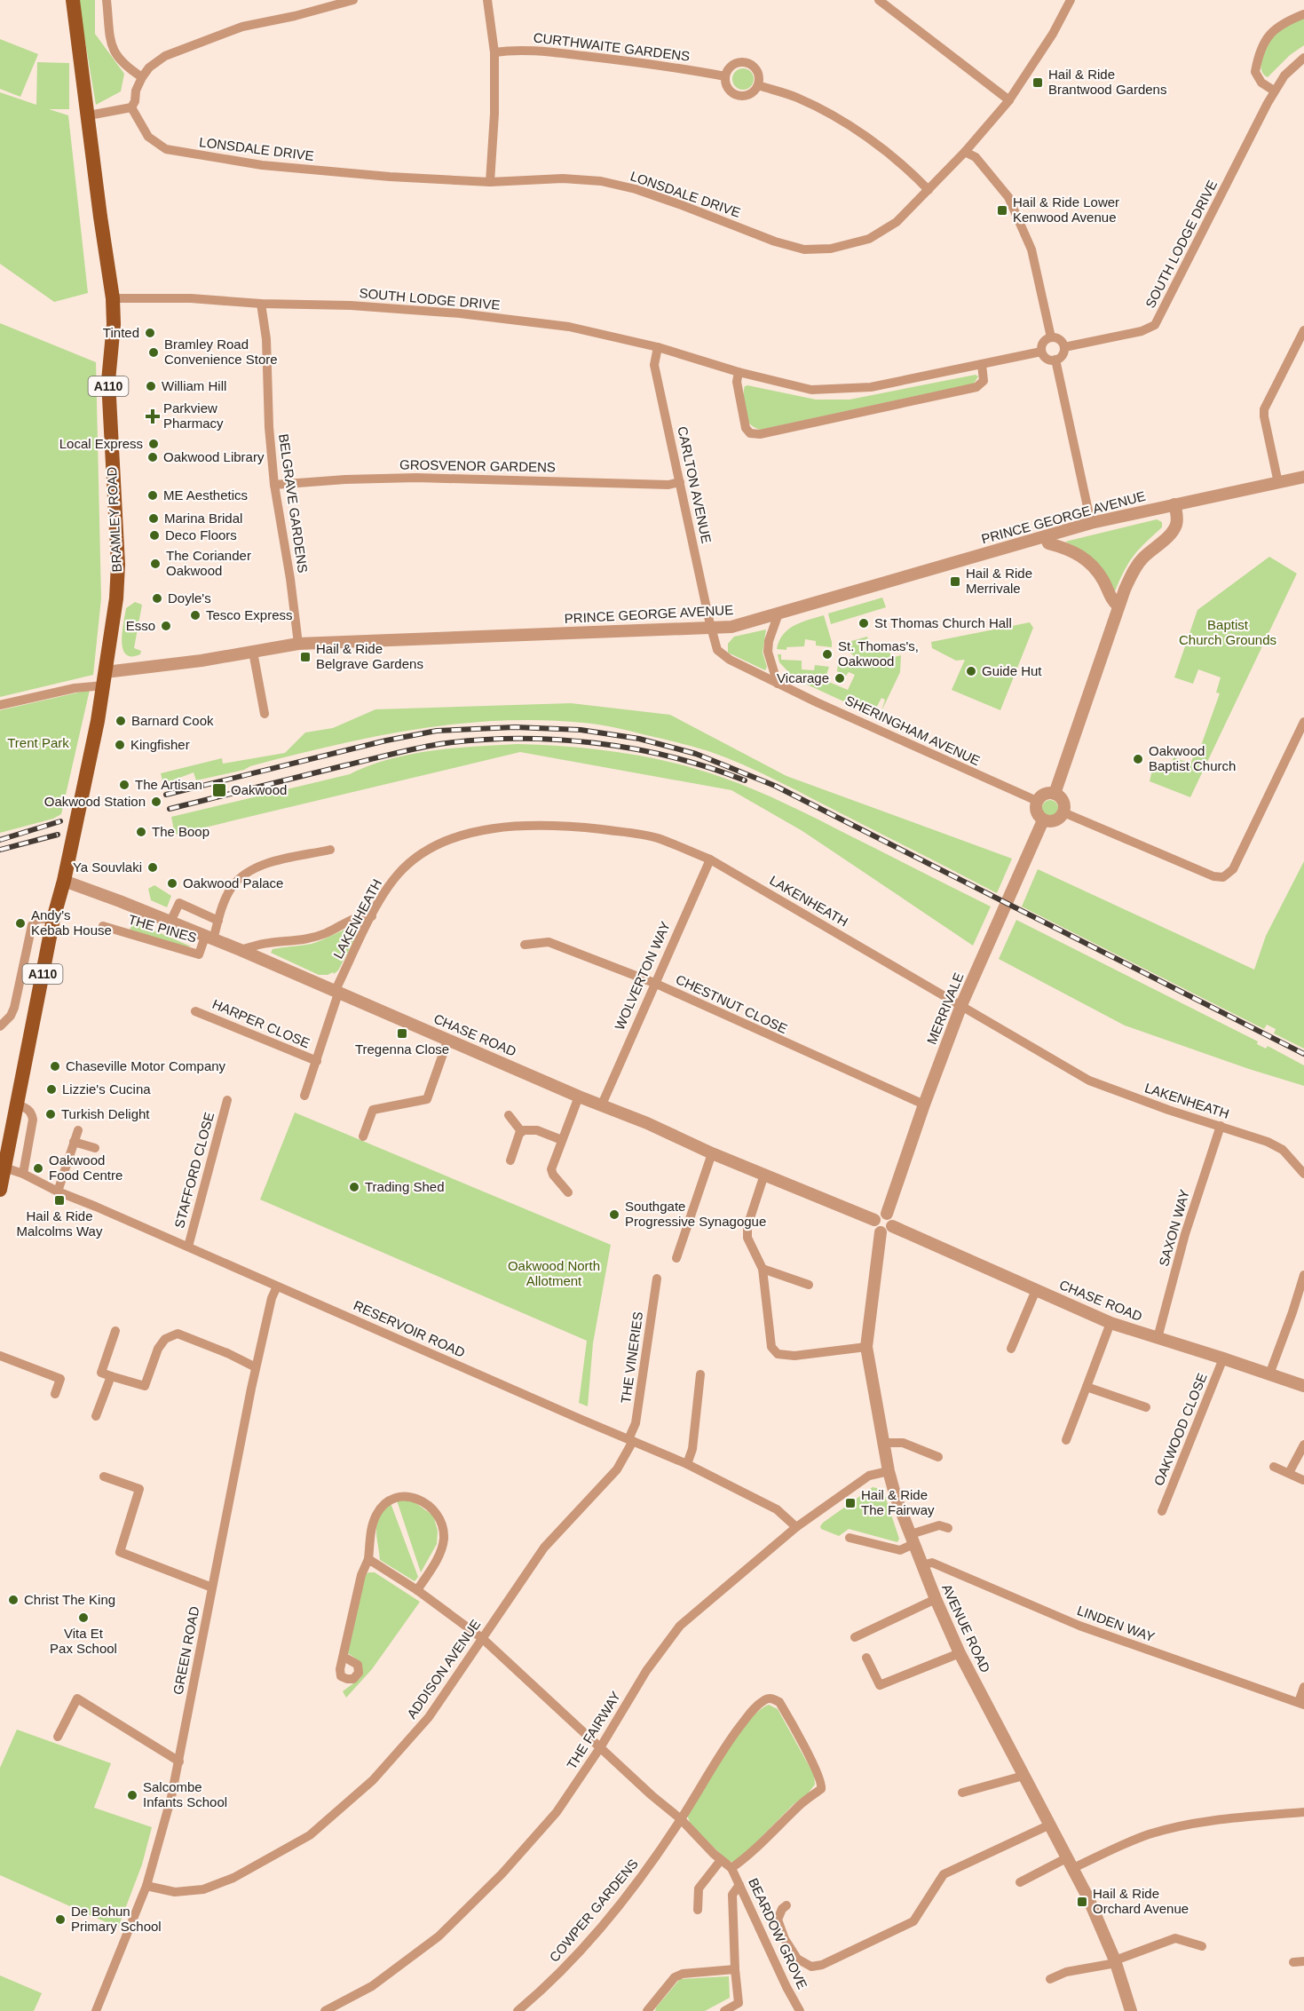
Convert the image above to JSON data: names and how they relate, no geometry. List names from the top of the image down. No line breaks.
{"streets":{"main road":["A110","BRAMLEY ROAD"],"street":["CURTHWAITE GARDENS","LONSDALE DRIVE","SOUTH LODGE DRIVE","GROSVENOR GARDENS","CARLTON AVENUE","BELGRAVE GARDENS","PRINCE GEORGE AVENUE","SHERINGHAM AVENUE","LAKENHEATH","THE PINES","WOLVERTON WAY","CHESTNUT CLOSE","MERRIVALE","HARPER CLOSE","CHASE ROAD","STAFFORD CLOSE","SAXON WAY","RESERVOIR ROAD","THE VINERIES","OAKWOOD CLOSE","LINDEN WAY","AVENUE ROAD","GREEN ROAD","ADDISON AVENUE","THE FAIRWAY","COWPER GARDENS","BEARDOW GROVE"]},"crossings":[["SOUTH LODGE DRIVE","CARLTON AVENUE"],["SOUTH LODGE DRIVE","BELGRAVE GARDENS"],["SOUTH LODGE DRIVE","BRAMLEY ROAD"],["A110","BRAMLEY ROAD"],["GROSVENOR GARDENS","CARLTON AVENUE"],["GROSVENOR GARDENS","BELGRAVE GARDENS"],["CARLTON AVENUE","PRINCE GEORGE AVENUE"],["CARLTON AVENUE","SHERINGHAM AVENUE"],["BELGRAVE GARDENS","PRINCE GEORGE AVENUE"],["PRINCE GEORGE AVENUE","BRAMLEY ROAD"],["PRINCE GEORGE AVENUE","SHERINGHAM AVENUE"],["BRAMLEY ROAD","CHASE ROAD"],["BRAMLEY ROAD","RESERVOIR ROAD"],["SHERINGHAM AVENUE","MERRIVALE"],["LAKENHEATH","WOLVERTON WAY"],["LAKENHEATH","MERRIVALE"],["LAKENHEATH","HARPER CLOSE"],["LAKENHEATH","CHASE ROAD"],["LAKENHEATH","SAXON WAY"],["THE PINES","CHASE ROAD"],["WOLVERTON WAY","CHESTNUT CLOSE"],["WOLVERTON WAY","CHASE ROAD"],["CHESTNUT CLOSE","MERRIVALE"],["MERRIVALE","CHASE ROAD"],["MERRIVALE","AVENUE ROAD"],["CHASE ROAD","SAXON WAY"],["CHASE ROAD","OAKWOOD CLOSE"],["CHASE ROAD","AVENUE ROAD"],["STAFFORD CLOSE","RESERVOIR ROAD"],["RESERVOIR ROAD","THE VINERIES"],["RESERVOIR ROAD","GREEN ROAD"],["RESERVOIR ROAD","ADDISON AVENUE"],["RESERVOIR ROAD","THE FAIRWAY"],["THE VINERIES","ADDISON AVENUE"],["LINDEN WAY","AVENUE ROAD"],["AVENUE ROAD","THE FAIRWAY"],["GREEN ROAD","ADDISON AVENUE"],["COWPER GARDENS","BEARDOW GROVE"]],"parks":["Baptist Church Grounds","Trent Park","Oakwood North Allotment"],"places":{"transit":["Hail & Ride Brantwood Gardens","Hail & Ride Lower Kenwood Avenue","Hail & Ride Merrivale","Hail & Ride Belgrave Gardens","Oakwood","Tregenna Close","Hail & Ride Malcolms Way","Hail & Ride The Fairway","Hail & Ride Orchard Avenue"],"other":["Tinted","Bramley Road Convenience Store","William Hill","Local Express","Oakwood Library","ME Aesthetics","Marina Bridal","Deco Floors","The Coriander Oakwood","Doyle's","Tesco Express","St Thomas Church Hall","Esso","St. Thomas's, Oakwood","Guide Hut","Vicarage","Barnard Cook","Kingfisher","Oakwood Baptist Church","The Artisan","Oakwood Station","The Boop","Ya Souvlaki","Oakwood Palace","Andy's Kebab House","Chaseville Motor Company","Lizzie's Cucina","Turkish Delight","Oakwood Food Centre","Trading Shed","Southgate Progressive Synagogue","Christ The King","Vita Et Pax School","Salcombe Infants School","De Bohun Primary School"],"health":["Parkview Pharmacy"]}}
